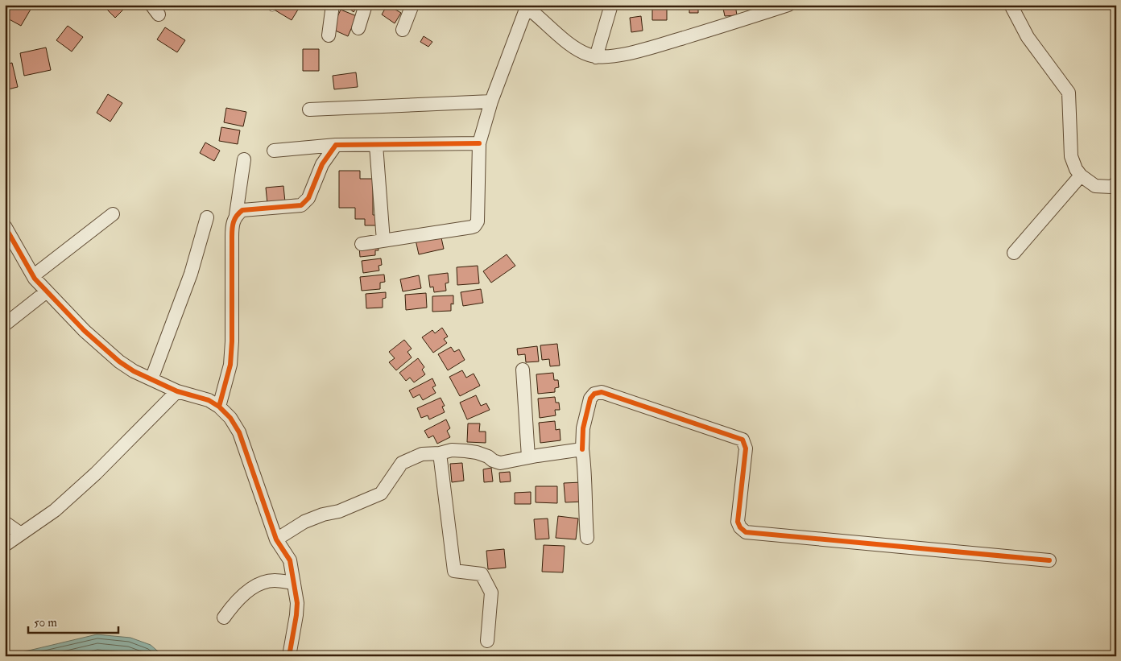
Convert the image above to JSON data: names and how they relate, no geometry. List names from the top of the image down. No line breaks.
{"scale_bar":"50 m"}
